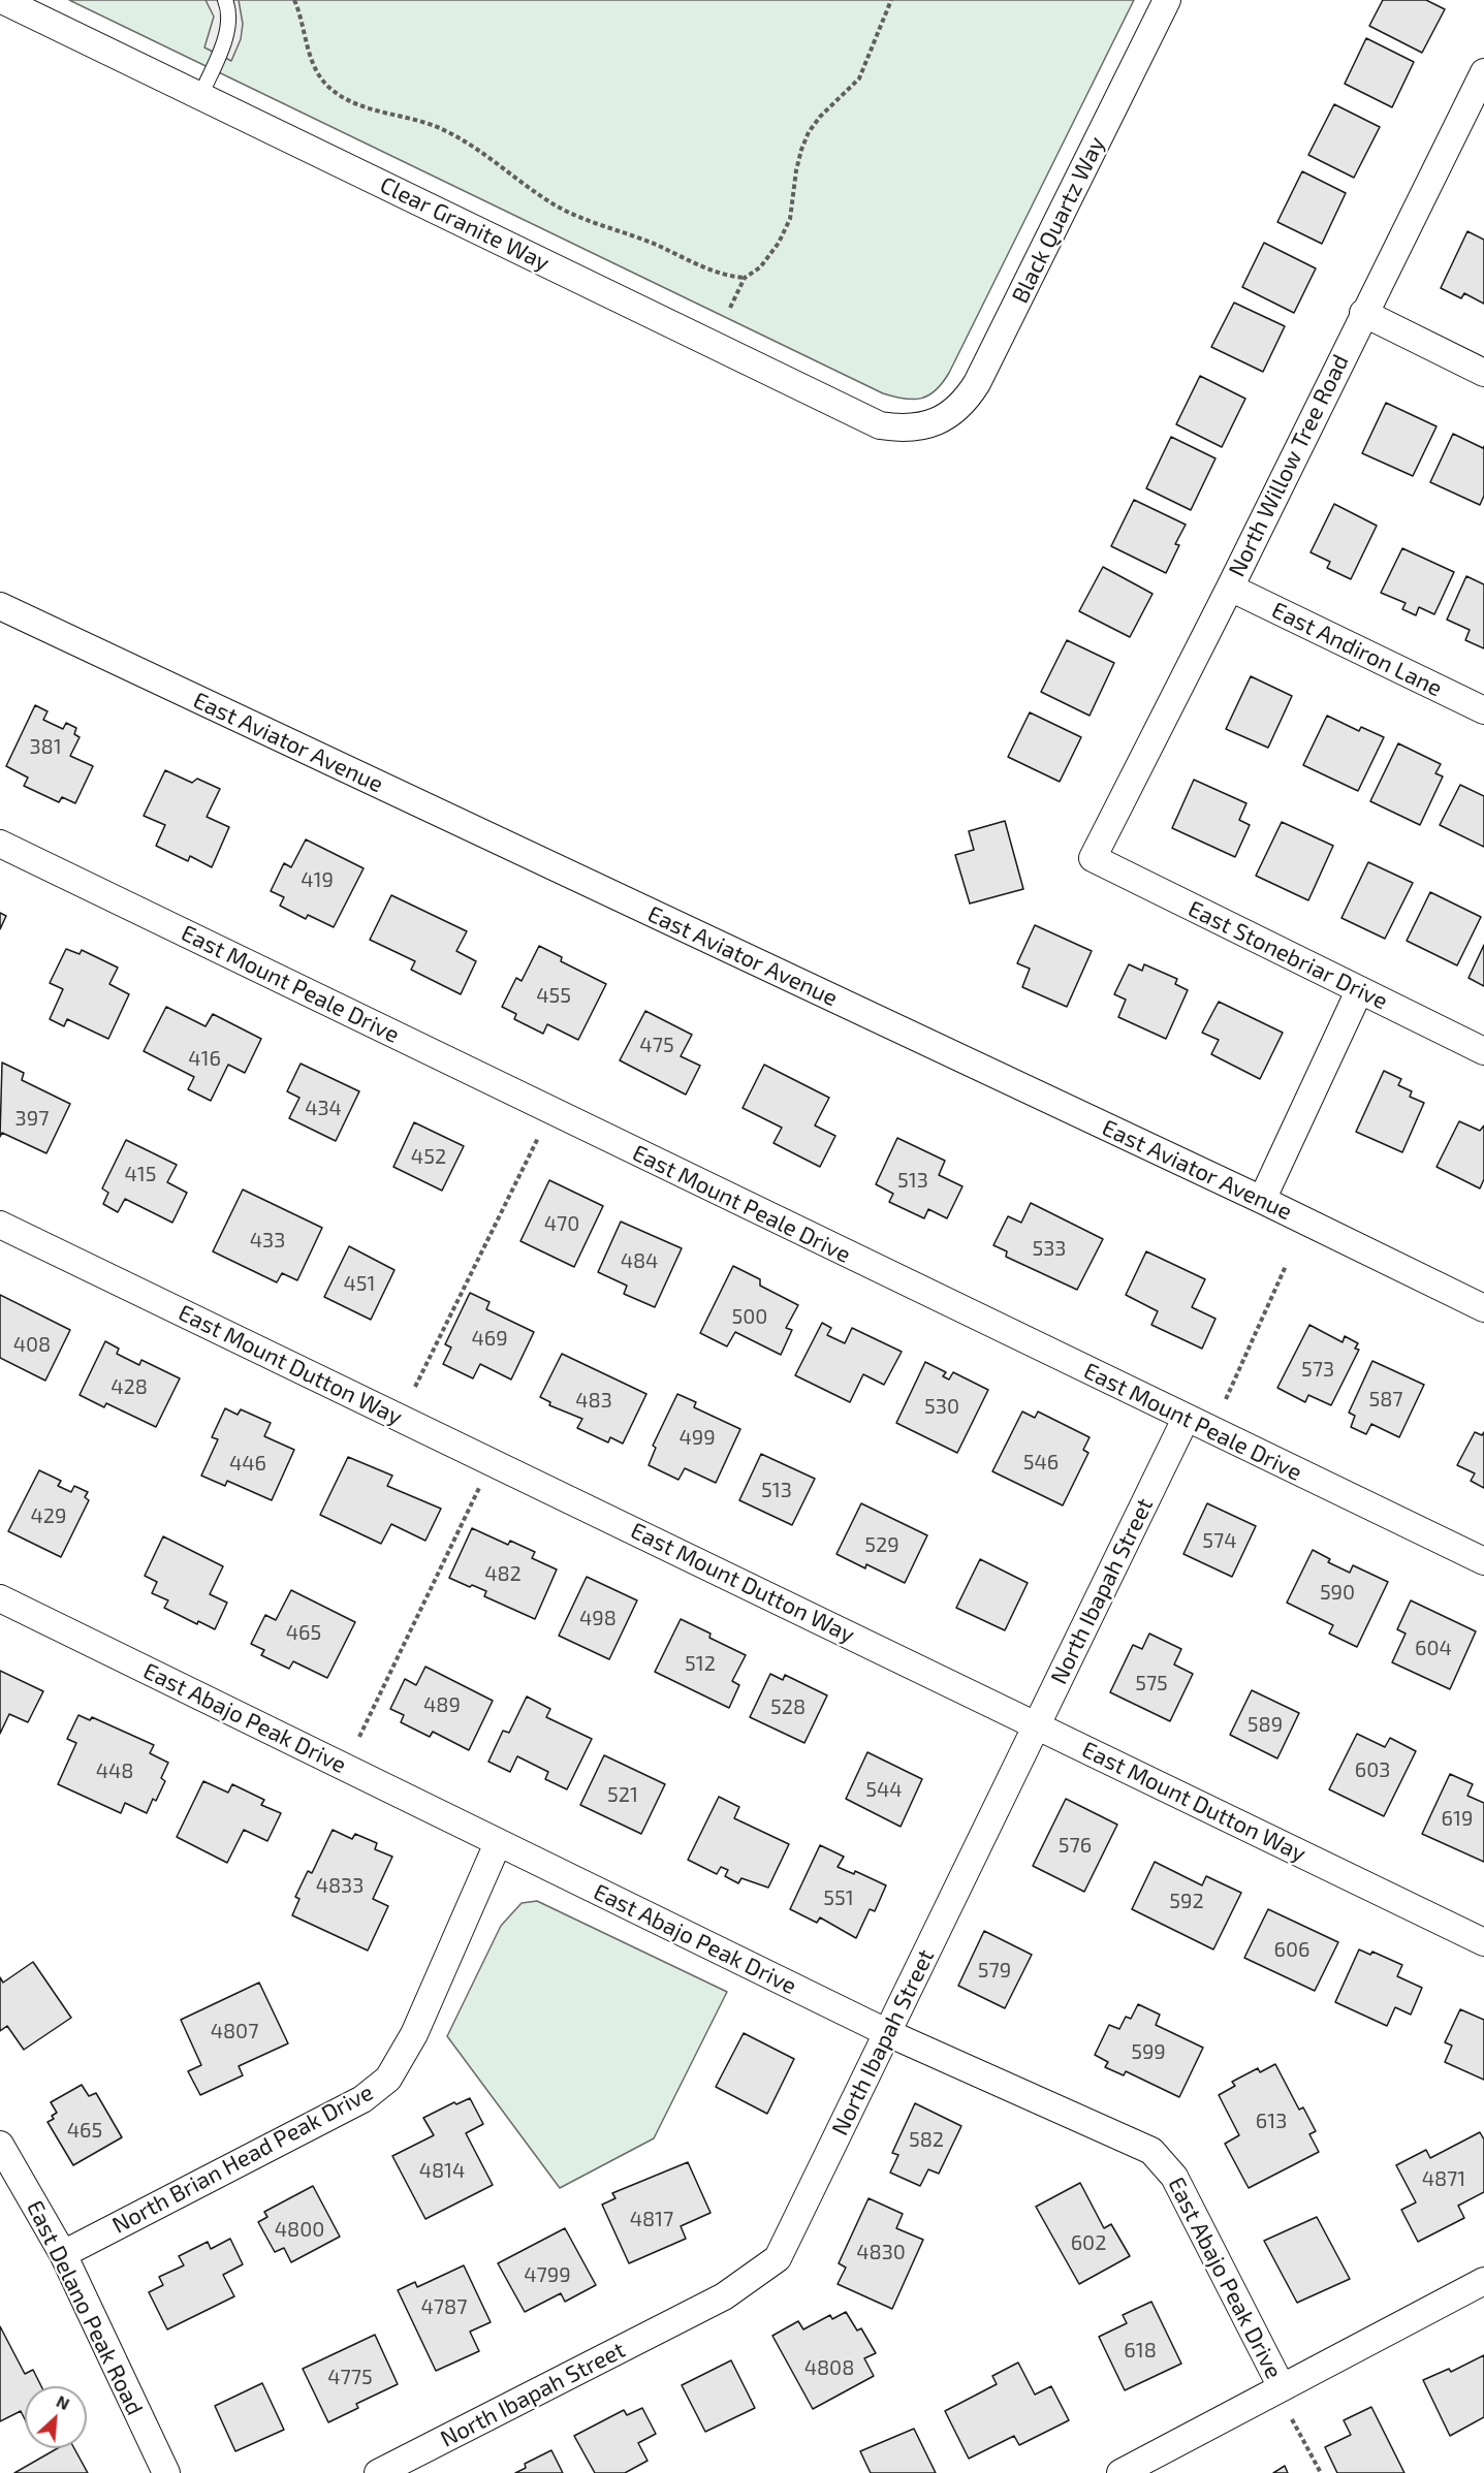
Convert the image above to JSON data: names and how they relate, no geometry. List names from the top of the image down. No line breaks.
{"streets":{"street":["Black Quartz Way","Clear Granite Way","North Willow Tree Road","East Andiron Lane","East Aviator Avenue","East Stonebriar Drive","East Mount Peale Drive","East Mount Dutton Way","North Ibapah Street","East Abajo Peak Drive","North Brian Head Peak Drive","East Delano Peak Road"]},"crossings":[["Black Quartz Way","Clear Granite Way"],["North Willow Tree Road","East Andiron Lane"],["North Willow Tree Road","East Stonebriar Drive"],["East Mount Peale Drive","North Ibapah Street"],["East Mount Dutton Way","North Ibapah Street"],["North Ibapah Street","East Abajo Peak Drive"],["East Abajo Peak Drive","North Brian Head Peak Drive"],["North Brian Head Peak Drive","East Delano Peak Road"]],"house_numbers":["381","419","455","475","416","434","397","452","415","513","470","433","533","484","451","500","469","408","573","428","587","483","530","499","546","446","513","429","574","529","482","590","498","465","604","512","575","489","528","589","603","448","544","521","619","576","4833","551","592","606","579","4807","599","613","465","582","4814","4871","4817","4800","602","4830","4799","4787","618","4808","4775"],"north":"top right"}
